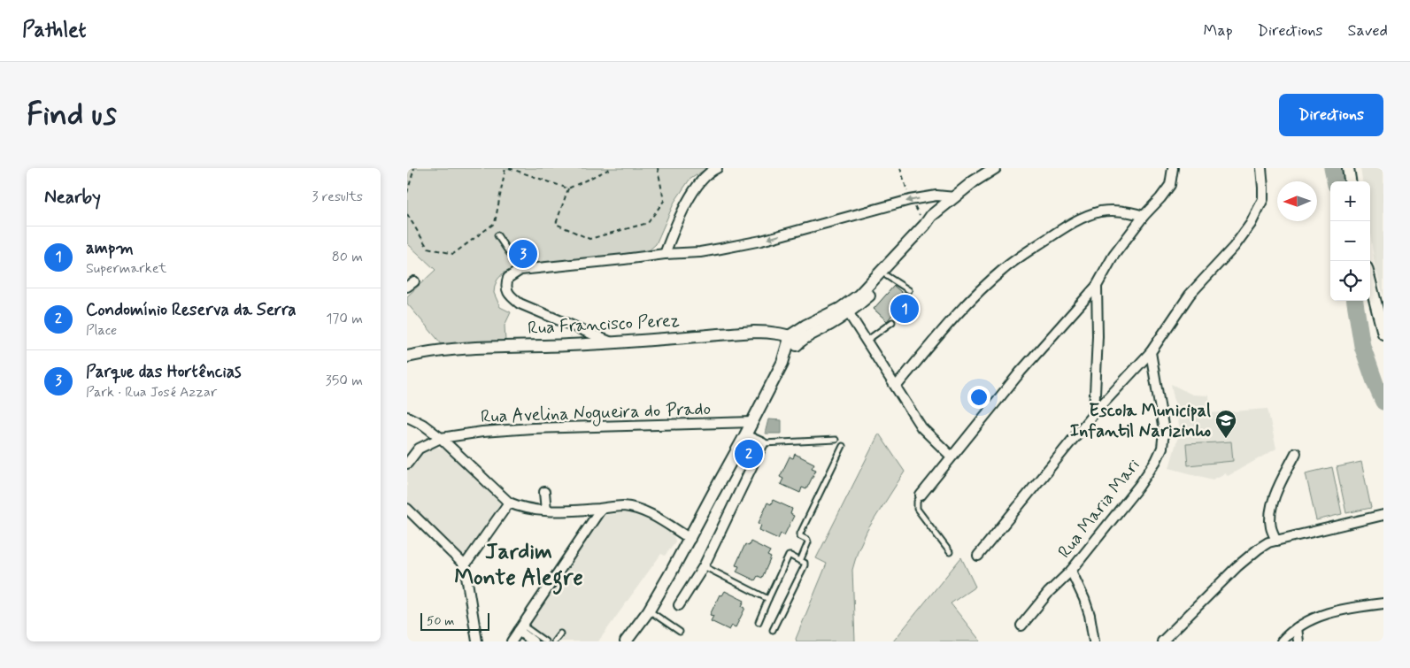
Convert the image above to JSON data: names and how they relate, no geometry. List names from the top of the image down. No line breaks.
{"streets":{"street":["Rua Francisco Perez","Rua Avelina Nogueira do Prado","Rua Maria Mari"]},"districts":["Jardim Monte Alegre"],"places":{"school or university":["Escola Municipal Infantil Narizinho"]},"scale_bar":"50 m","north":"left","page":{"header":"Pathlet","nav":["Map","Directions","Saved"],"buttons":"Directions","title":"Find us","heading":["Nearby","3 results"],"map_buttons":["+","−"],"list":[{"mark":"1","name":"ampm","note":"Supermarket","value":"80 m"},{"mark":"2","name":"Condomínio Reserva da Serra","note":"Place","value":"170 m"},{"mark":"3","name":"Parque das Hortências","note":"Park · Rua José Azzar","value":"350 m"}],"pins":["3","1","2"],"scale":"50 m"}}
